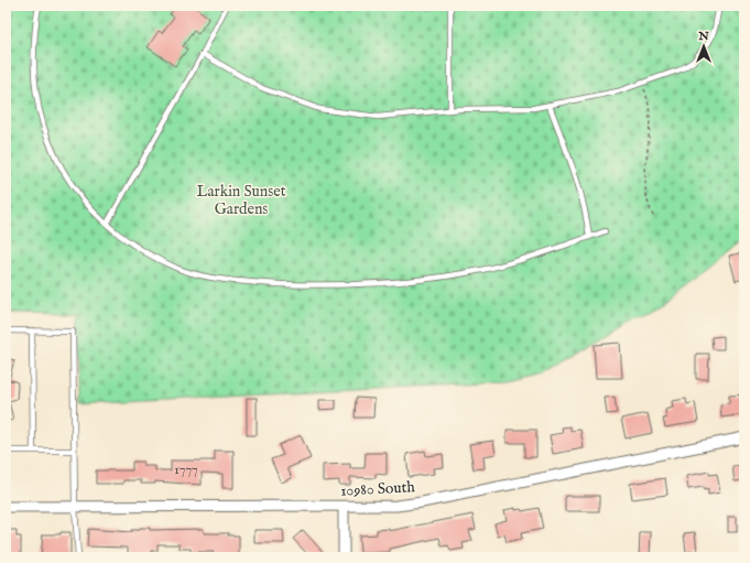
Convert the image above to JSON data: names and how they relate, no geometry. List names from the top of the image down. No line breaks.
{"streets":{"street":["10980 South"]},"parks":["Larkin Sunset Gardens"],"house_numbers":["1777"],"north":"top"}
